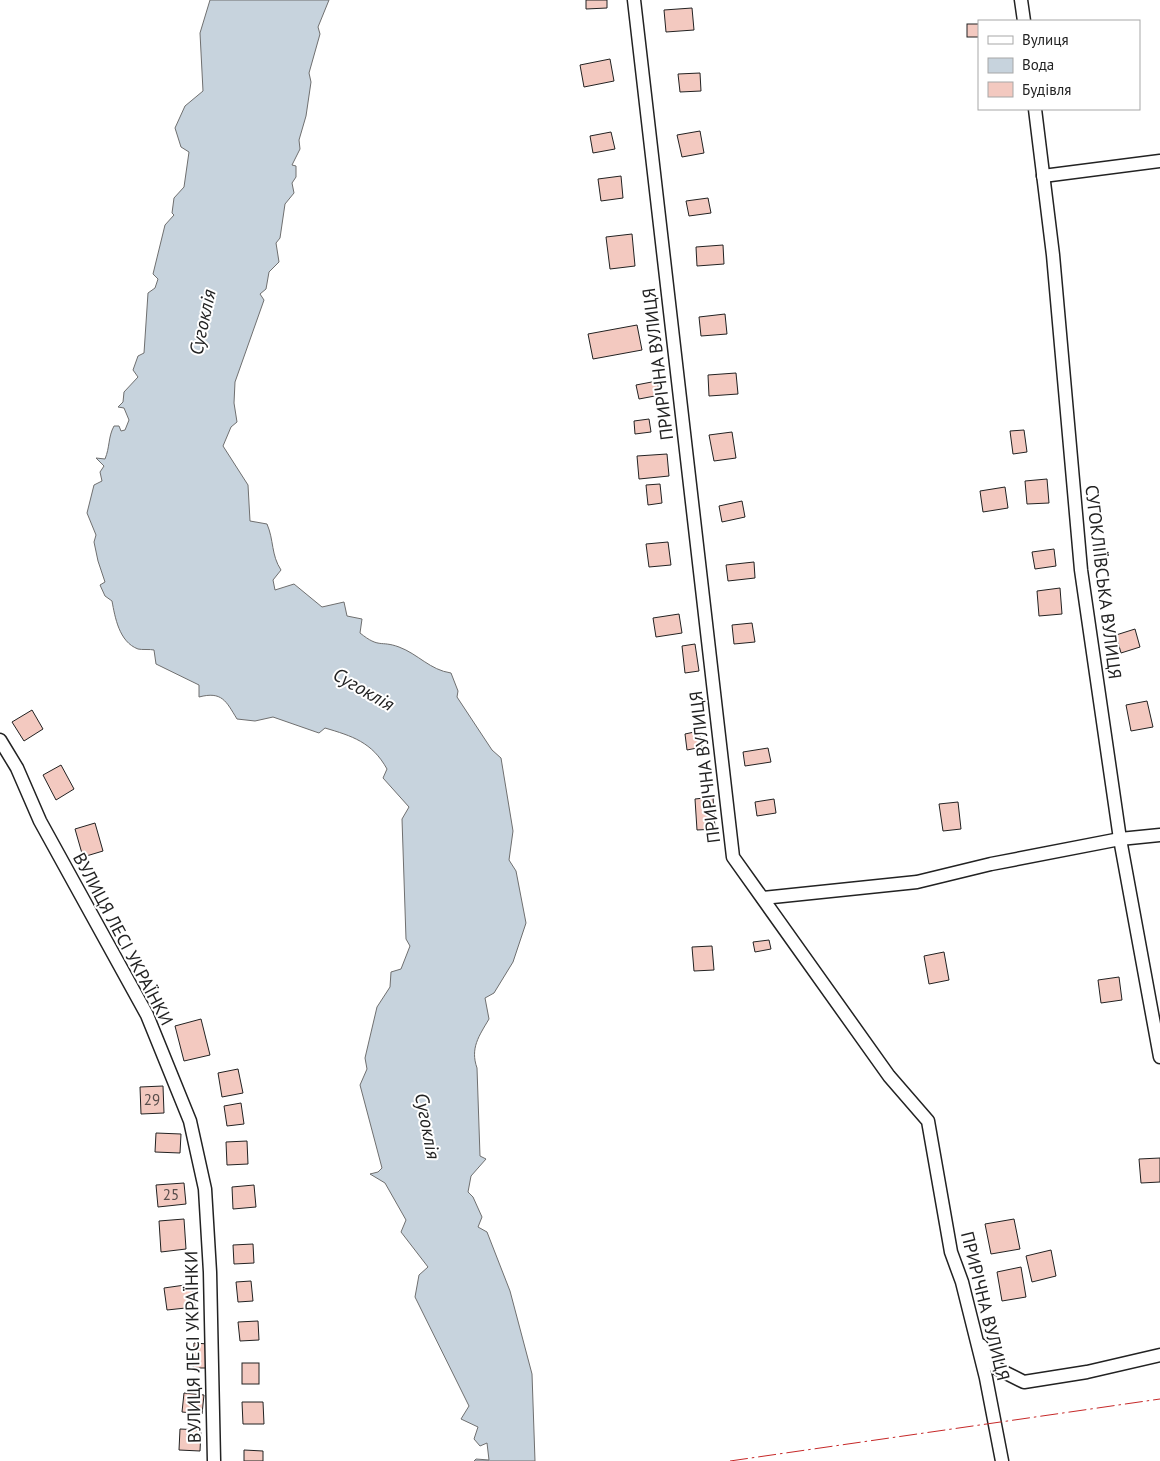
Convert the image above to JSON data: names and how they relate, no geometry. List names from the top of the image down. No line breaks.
{"streets":{"street":["ПРИРІЧНА ВУЛИЦЯ","СУГОКЛІЇВСЬКА ВУЛИЦЯ","ВУЛИЦЯ ЛЕСІ УКРАЇНКИ"]},"water":["Сугоклія"],"house_numbers":["29","25"],"legend":["Вулиця","Вода","Будівля"]}
